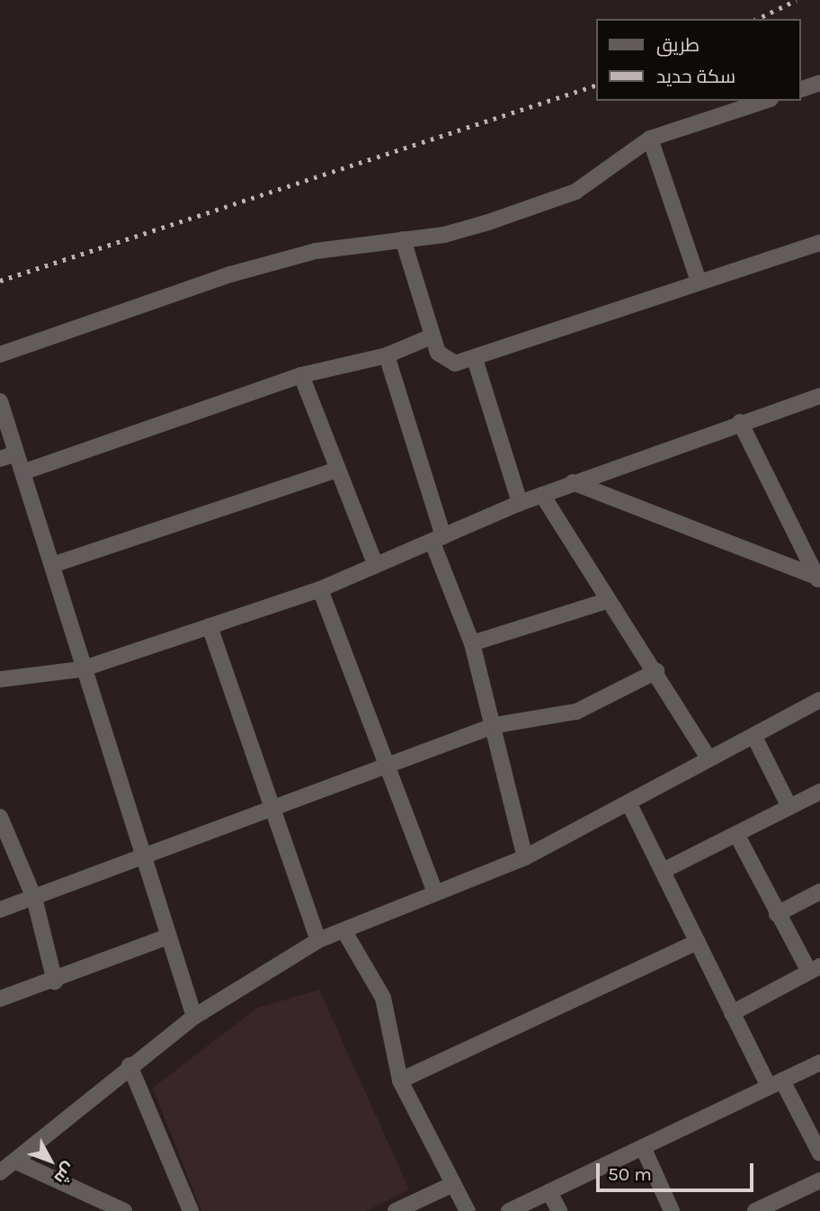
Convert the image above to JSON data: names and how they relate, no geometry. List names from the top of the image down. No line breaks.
{"legend":["طريق","سكة حديد"],"scale_bar":"50 m","north":"bottom right"}
